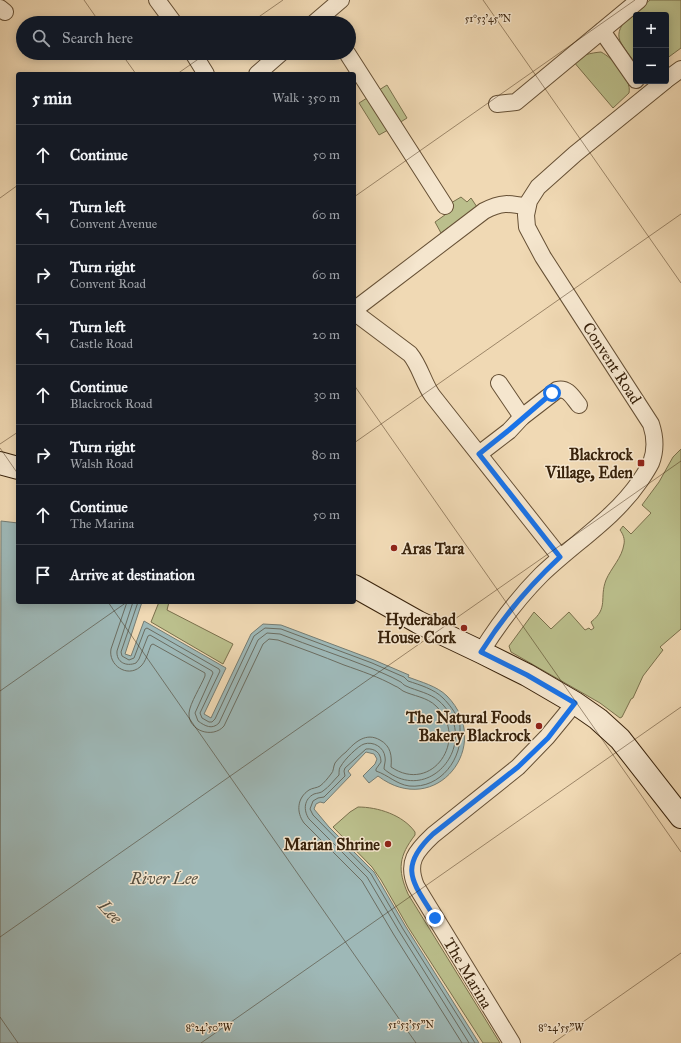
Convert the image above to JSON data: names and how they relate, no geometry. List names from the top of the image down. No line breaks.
{"streets":{"street":["Convent Road","The Marina"]},"water":["River Lee","Lee"],"places":{"transit":["Blackrock Village, Eden"],"other":["Aras Tara","Hyderabad House Cork","The Natural Foods Bakery Blackrock","Marian Shrine"]},"page":{"map_buttons":["+","−"],"search":"Search here","heading":["5 min","Walk · 350 m"],"list":[["Continue","50 m"],["Turn left","Convent Avenue","60 m"],["Turn right","Convent Road","60 m"],["Turn left","Castle Road","20 m"],["Continue","Blackrock Road","30 m"],["Turn right","Walsh Road","80 m"],["Continue","The Marina","50 m"],"Arrive at destination"]},"coordinates":["51°53'45\"N","51°53'55\"N","8°24'50\"W","8°24'55\"W"]}
